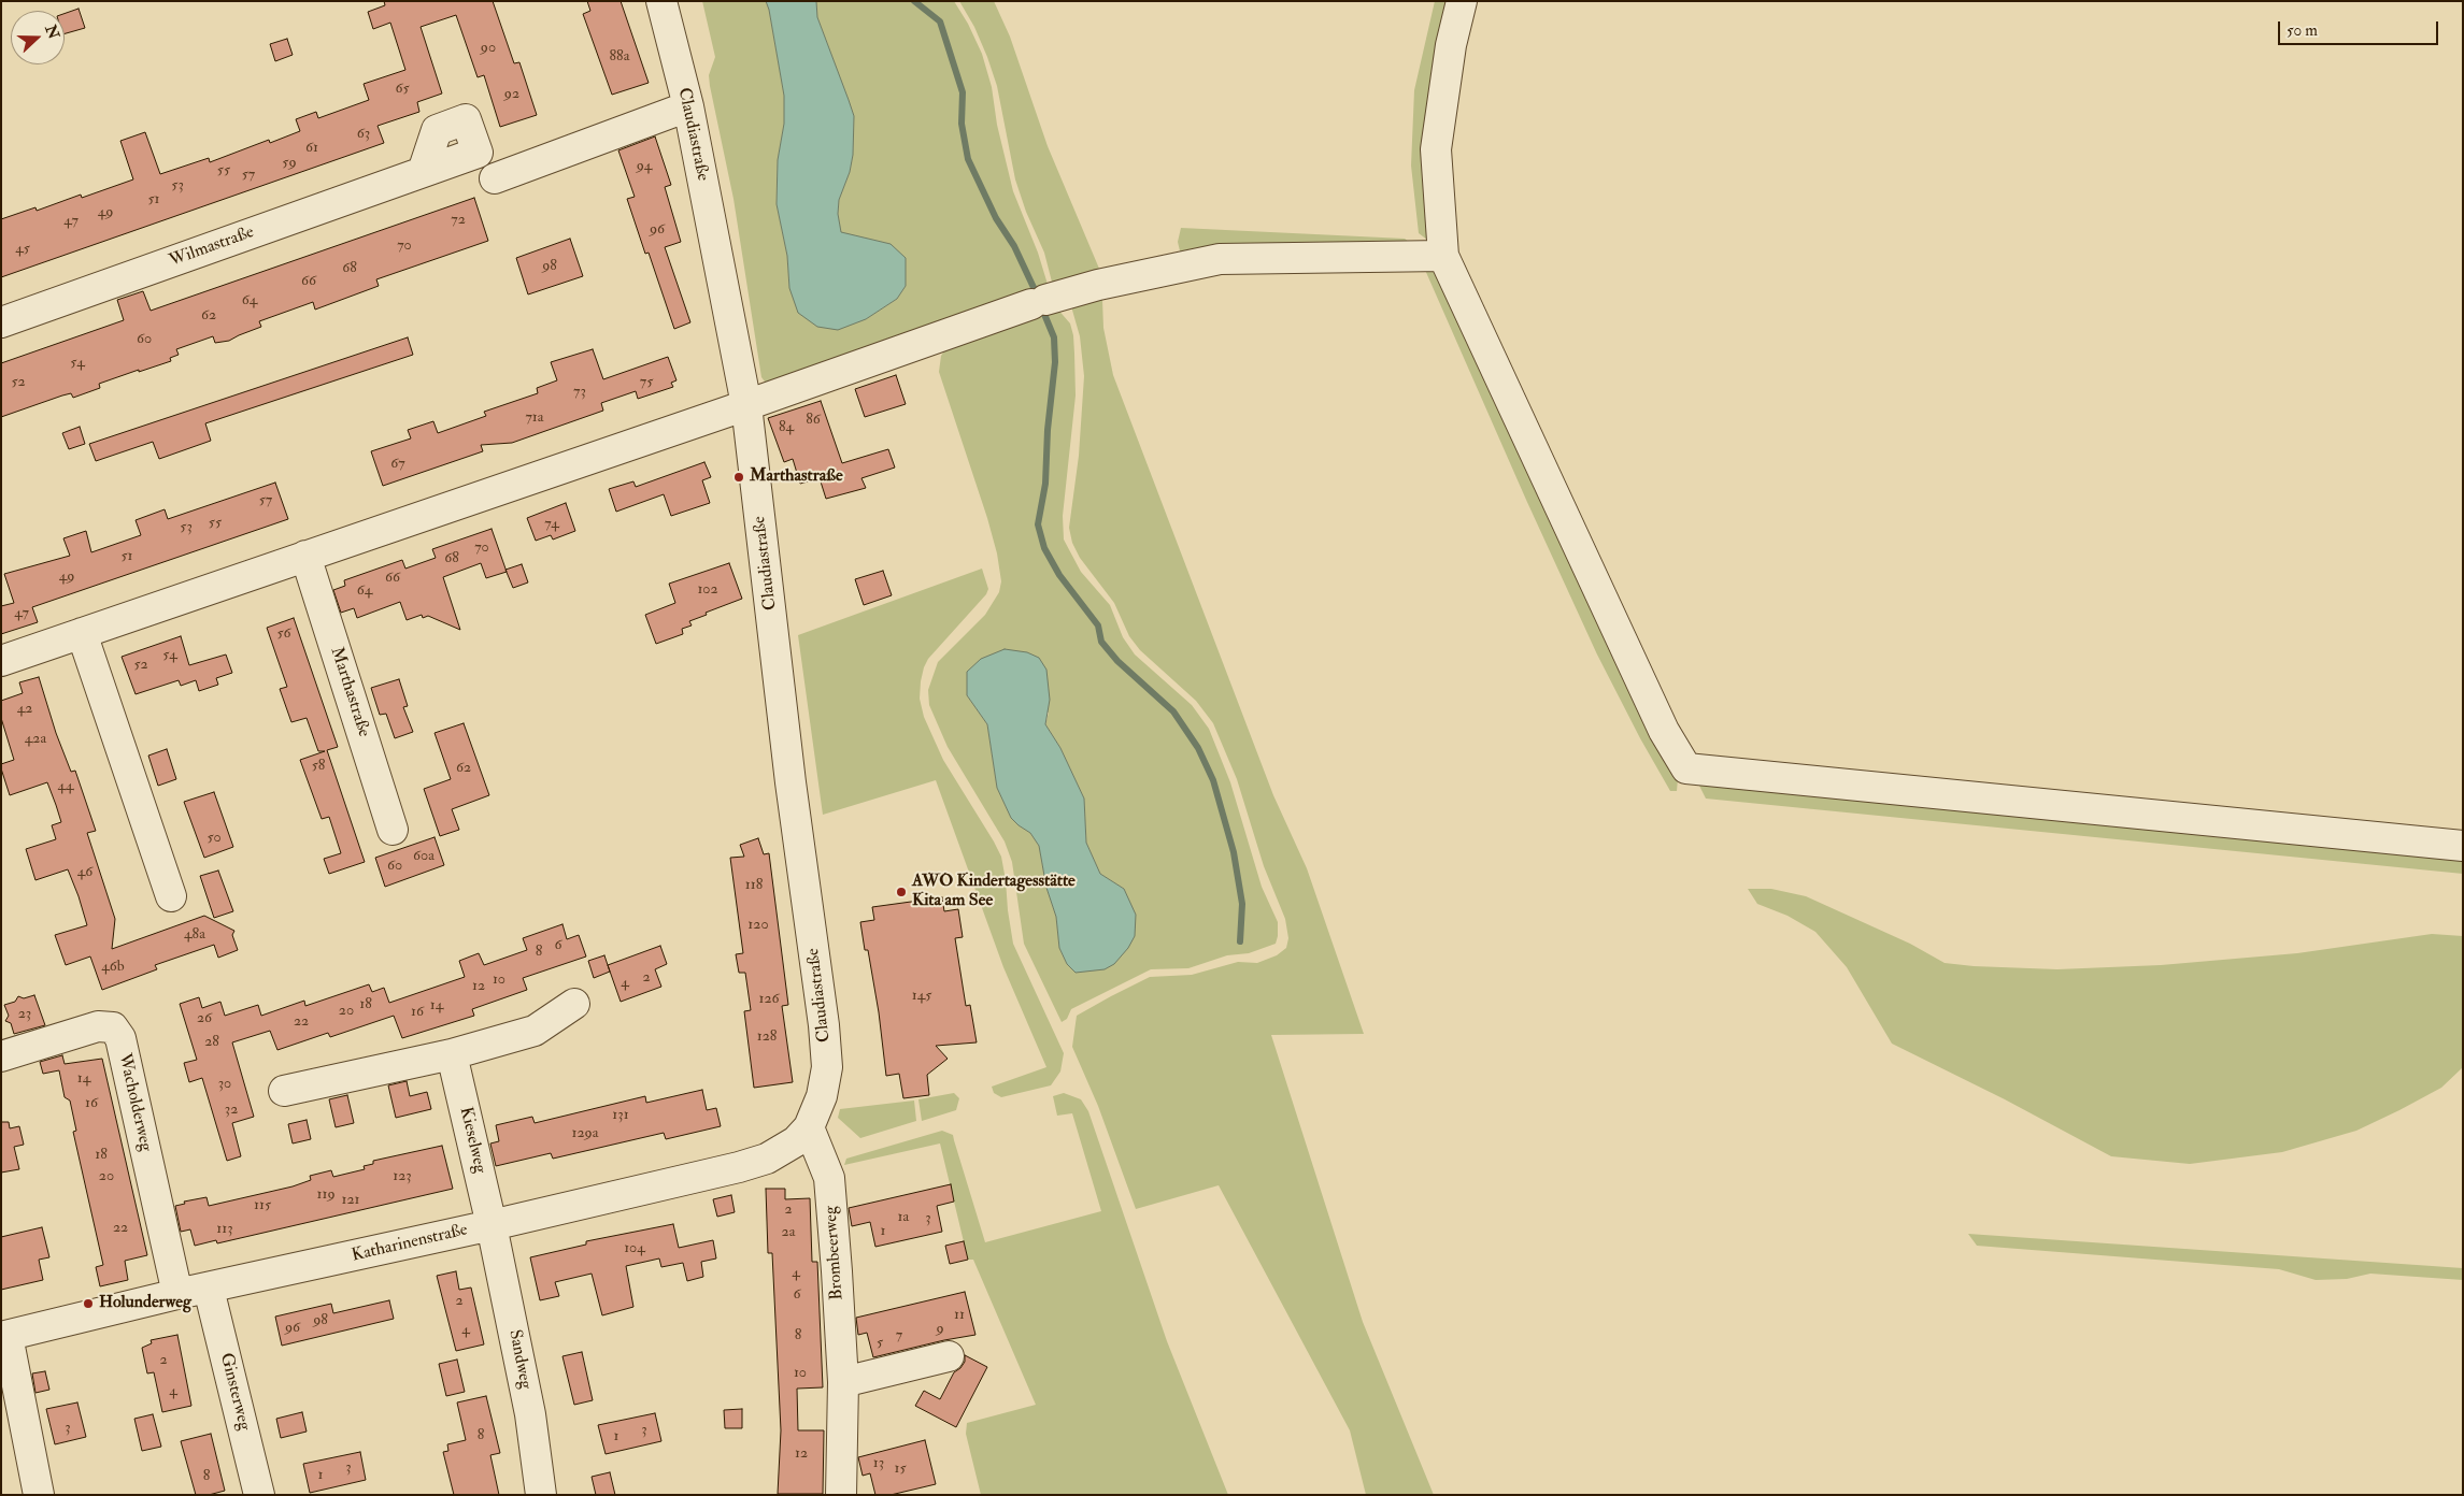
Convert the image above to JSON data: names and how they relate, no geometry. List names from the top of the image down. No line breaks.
{"streets":{"street":["Claudiastraße","Wilmastraße","Marthastraße","Wacholderweg","Kieselweg","Katharinenstraße","Brombeerweg","Sandweg","Ginsterweg"]},"crossings":[["Claudiastraße","Katharinenstraße"],["Claudiastraße","Brombeerweg"],["Wacholderweg","Katharinenstraße"],["Kieselweg","Katharinenstraße"],["Kieselweg","Sandweg"],["Katharinenstraße","Brombeerweg"],["Katharinenstraße","Sandweg"],["Katharinenstraße","Ginsterweg"]],"places":["Marthastraße","AWO Kindertagesstätte Kita am See","Holunderweg"],"house_numbers":["90","88a","65","92","63","61","59","94","55","57","53","51","49","72","47","96","70","45","98","68","66","64","62","60","54","52","75","73","71a","86","84","67","57","55","74","53","70","51","68","49","66","102","64","47","56","54","52","42","42a","58","62","44","50","60a","60","46","118","120","48a","6","8","46b","2","10","4","12","145","126","18","14","20","16","23","26","22","128","28","14","30","16","32","131","129a","18","20","123","119","121","115","2","1a","3","22","113","1","2a","104","4","6","2","11","98","96","9","4","8","7","5","2","10","4","3","3","8","1","12","13","3","15","1","8"],"scale_bar":"50 m","north":"right"}
